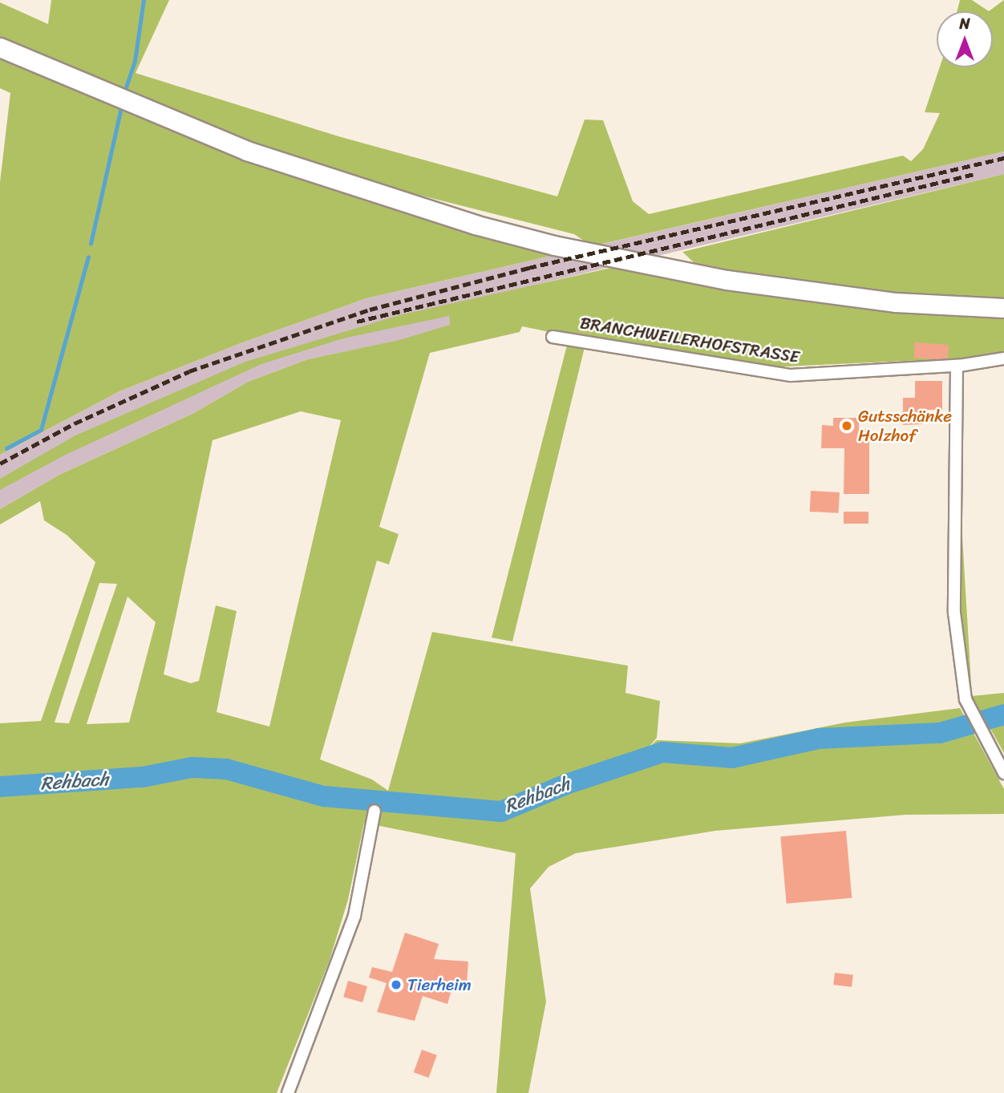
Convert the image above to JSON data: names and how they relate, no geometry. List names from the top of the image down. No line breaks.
{"streets":{"street":["BRANCHWEILERHOFSTRASSE"]},"water":["Rehbach"],"places":["Gutsschänke Holzhof","Tierheim"],"north":"top"}
